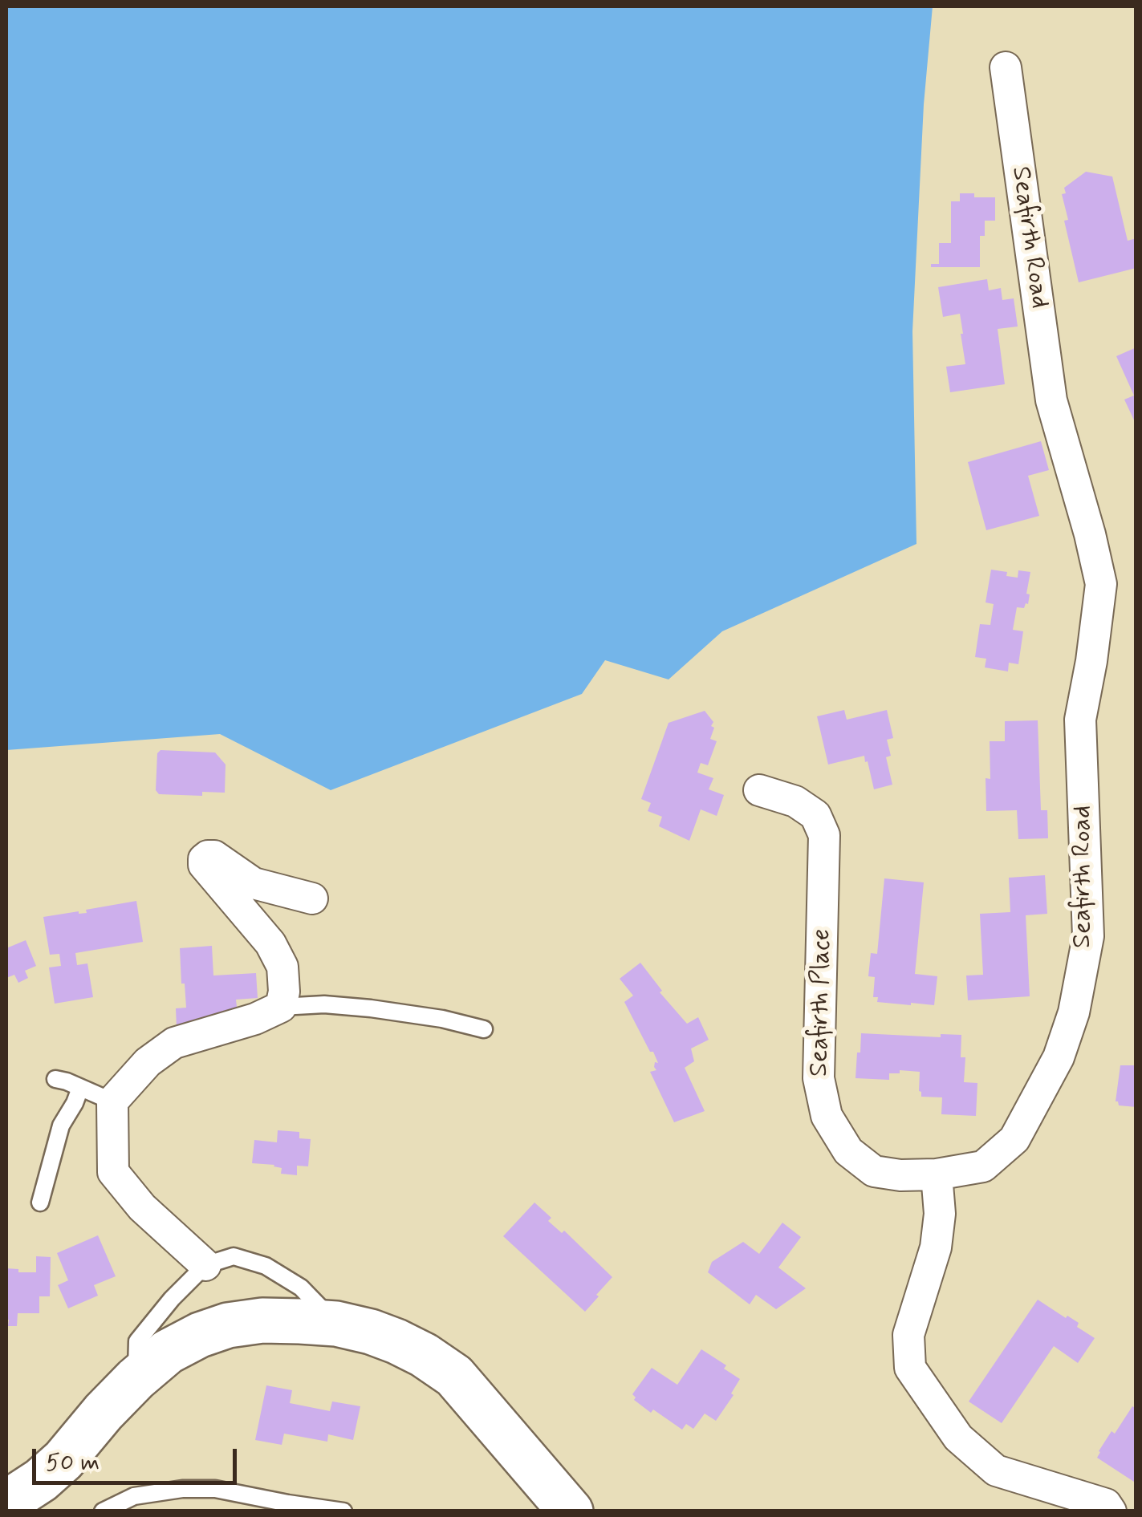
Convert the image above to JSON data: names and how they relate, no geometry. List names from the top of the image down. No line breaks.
{"streets":{"street":["Seafirth Road","Seafirth Place"]},"crossings":[["Seafirth Road","Seafirth Place"]],"scale_bar":"50 m"}
